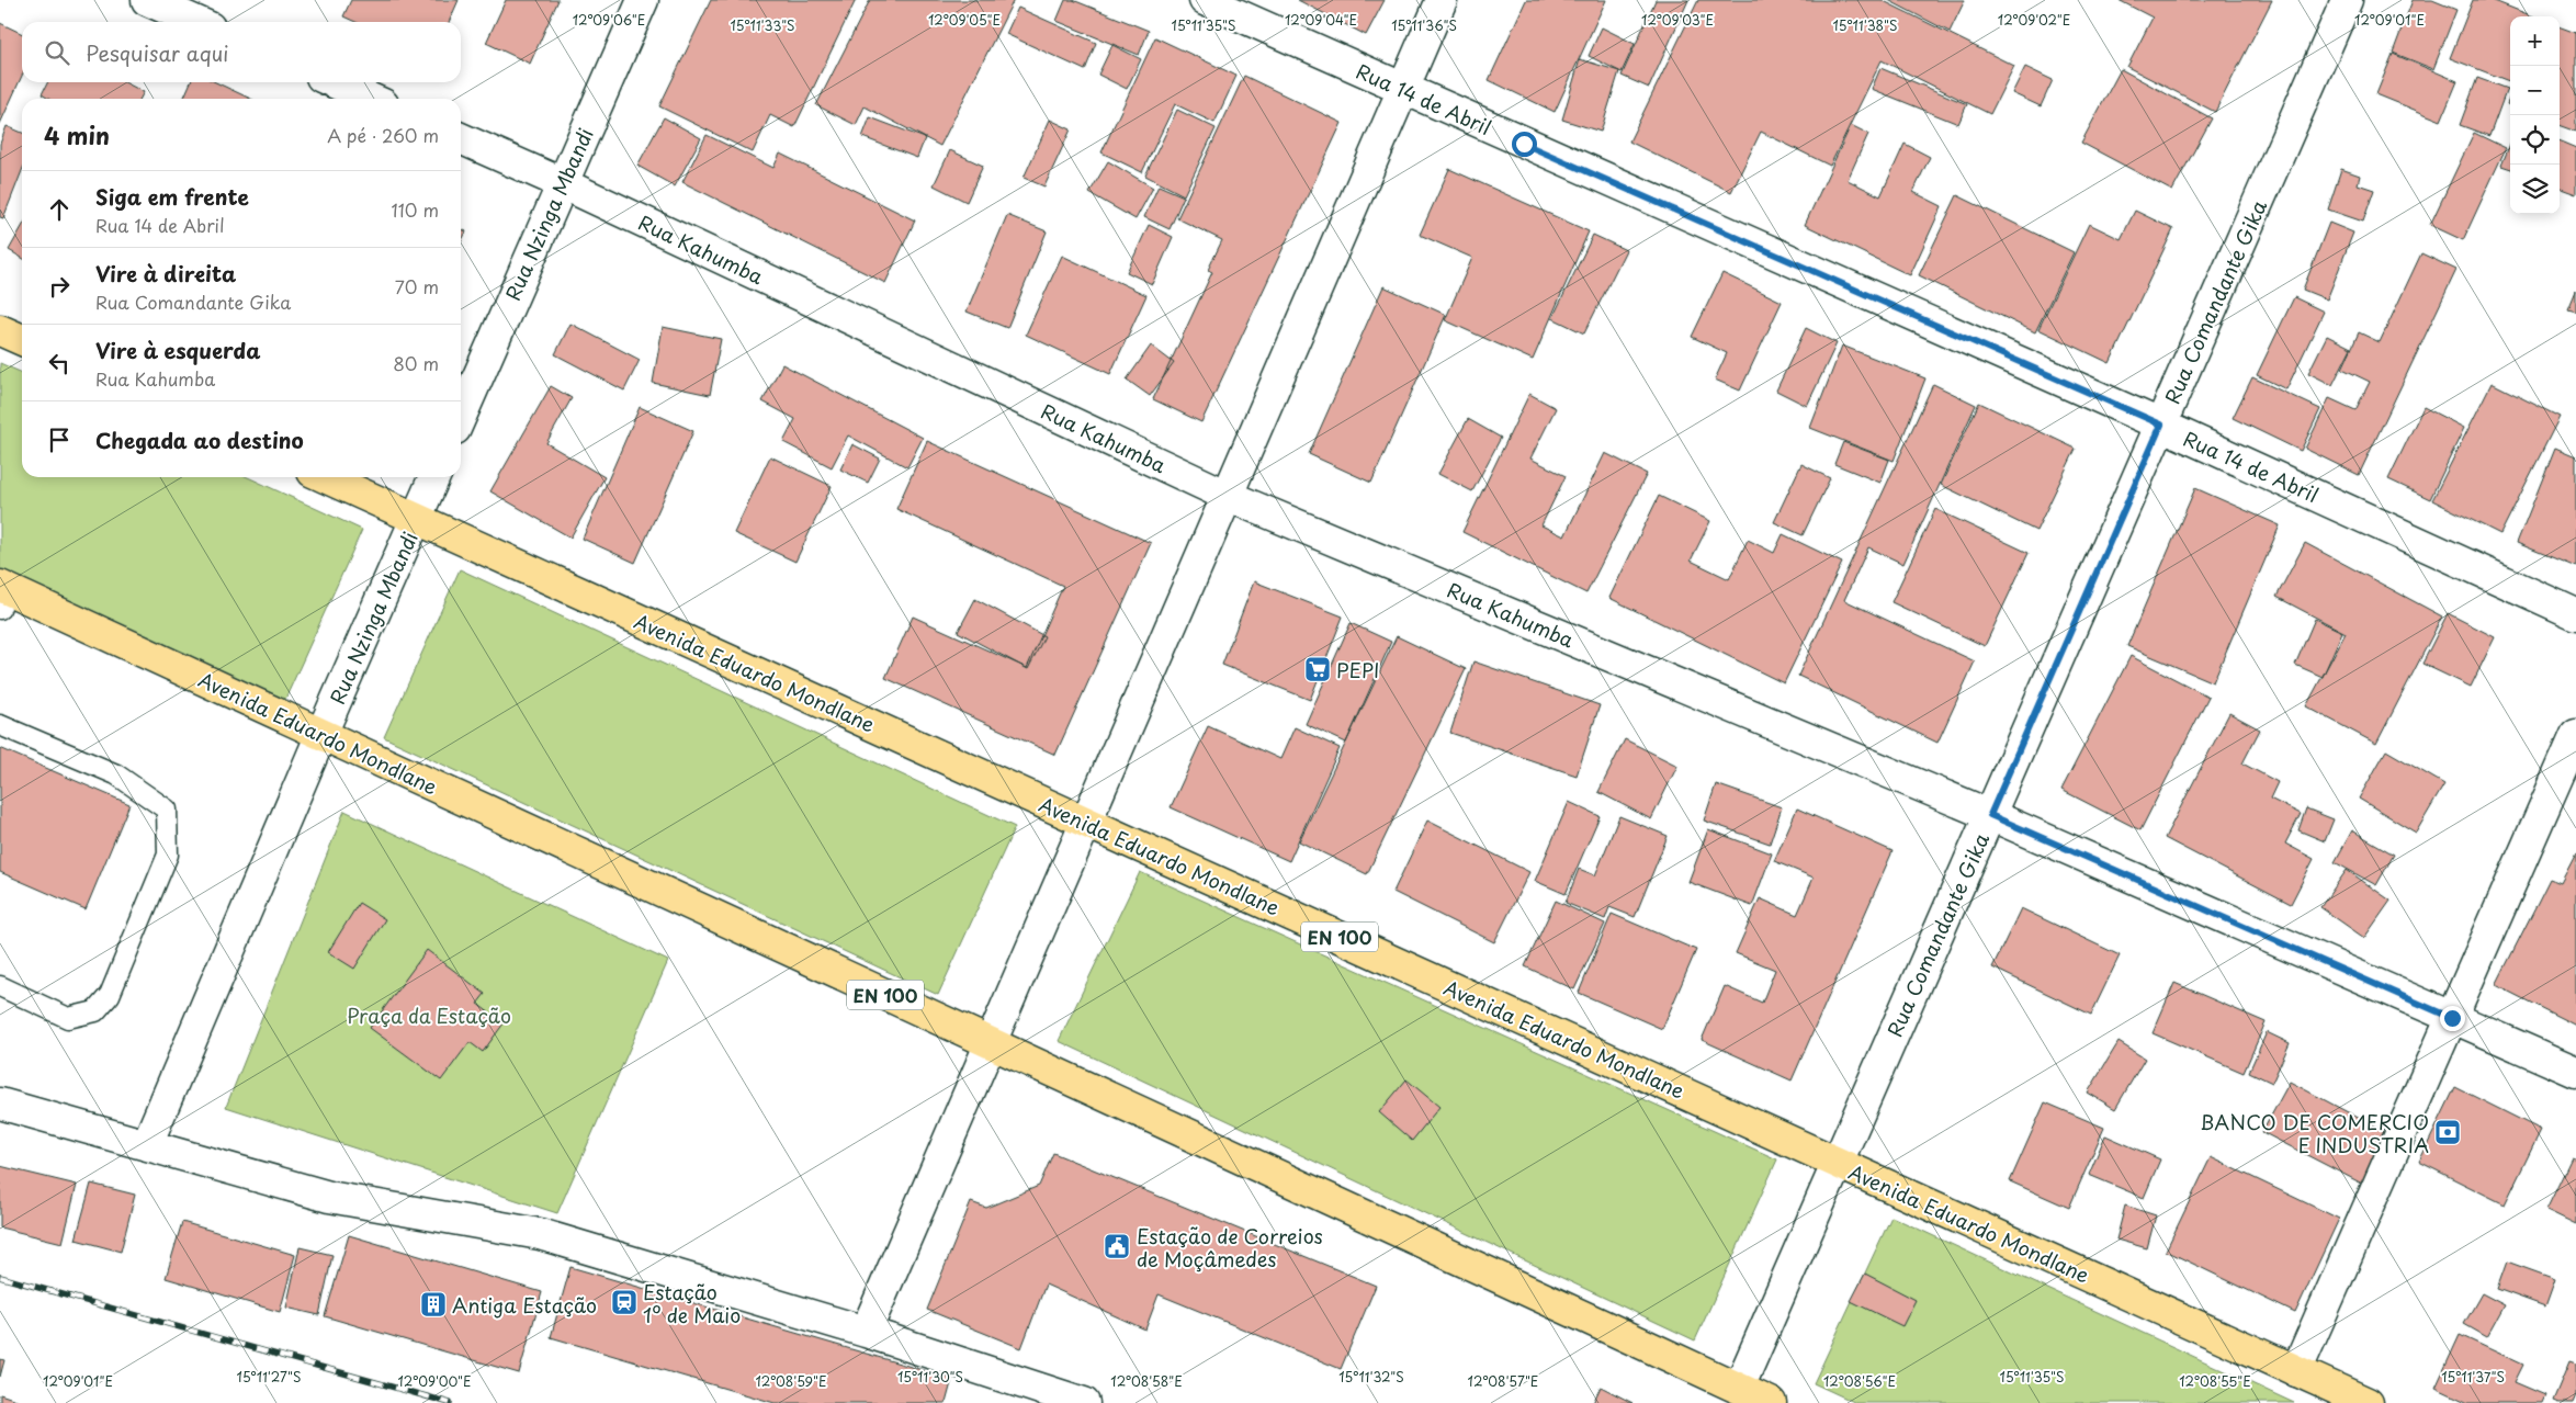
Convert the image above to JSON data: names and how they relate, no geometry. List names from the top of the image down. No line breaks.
{"streets":{"main road":["Avenida Eduardo Mondlane","EN 100"],"street":["Rua 14 de Abril","Rua Nzinga Mbandi","Rua Kahumba","Rua Comandante Gika"]},"crossings":[["Rua 14 de Abril","Rua Comandante Gika"],["Rua Nzinga Mbandi","Rua Kahumba"],["Rua Nzinga Mbandi","Avenida Eduardo Mondlane"],["Rua Kahumba","Rua Comandante Gika"],["Rua Comandante Gika","Avenida Eduardo Mondlane"]],"parks":["Praça da Estação"],"places":{"supermarket":["PEPI"],"bank":["BANCO DE COMERCIO E INDUSTRIA"],"public building":["Estação de Correios de Moçâmedes"],"station":["Estação 1º de Maio"],"building":["Antiga Estação"]},"page":{"map_buttons":["+","−"],"search":"Pesquisar aqui","heading":["4 min","A pé · 260 m"],"list":[["Siga em frente","Rua 14 de Abril","110 m"],["Vire à direita","Rua Comandante Gika","70 m"],["Vire à esquerda","Rua Kahumba","80 m"],"Chegada ao destino"]},"coordinates":["12°09'03\"E","12°09'06\"E","12°09'05\"E","12°09'04\"E","12°09'02\"E","12°09'01\"E","15°11'33\"S","15°11'36\"S","15°11'35\"S","15°11'38\"S","15°11'27\"S","15°11'30\"S","15°11'32\"S","15°11'37\"S","12°09'00\"E","12°08'59\"E","12°08'58\"E","12°08'57\"E","12°08'56\"E","12°08'55\"E"]}
